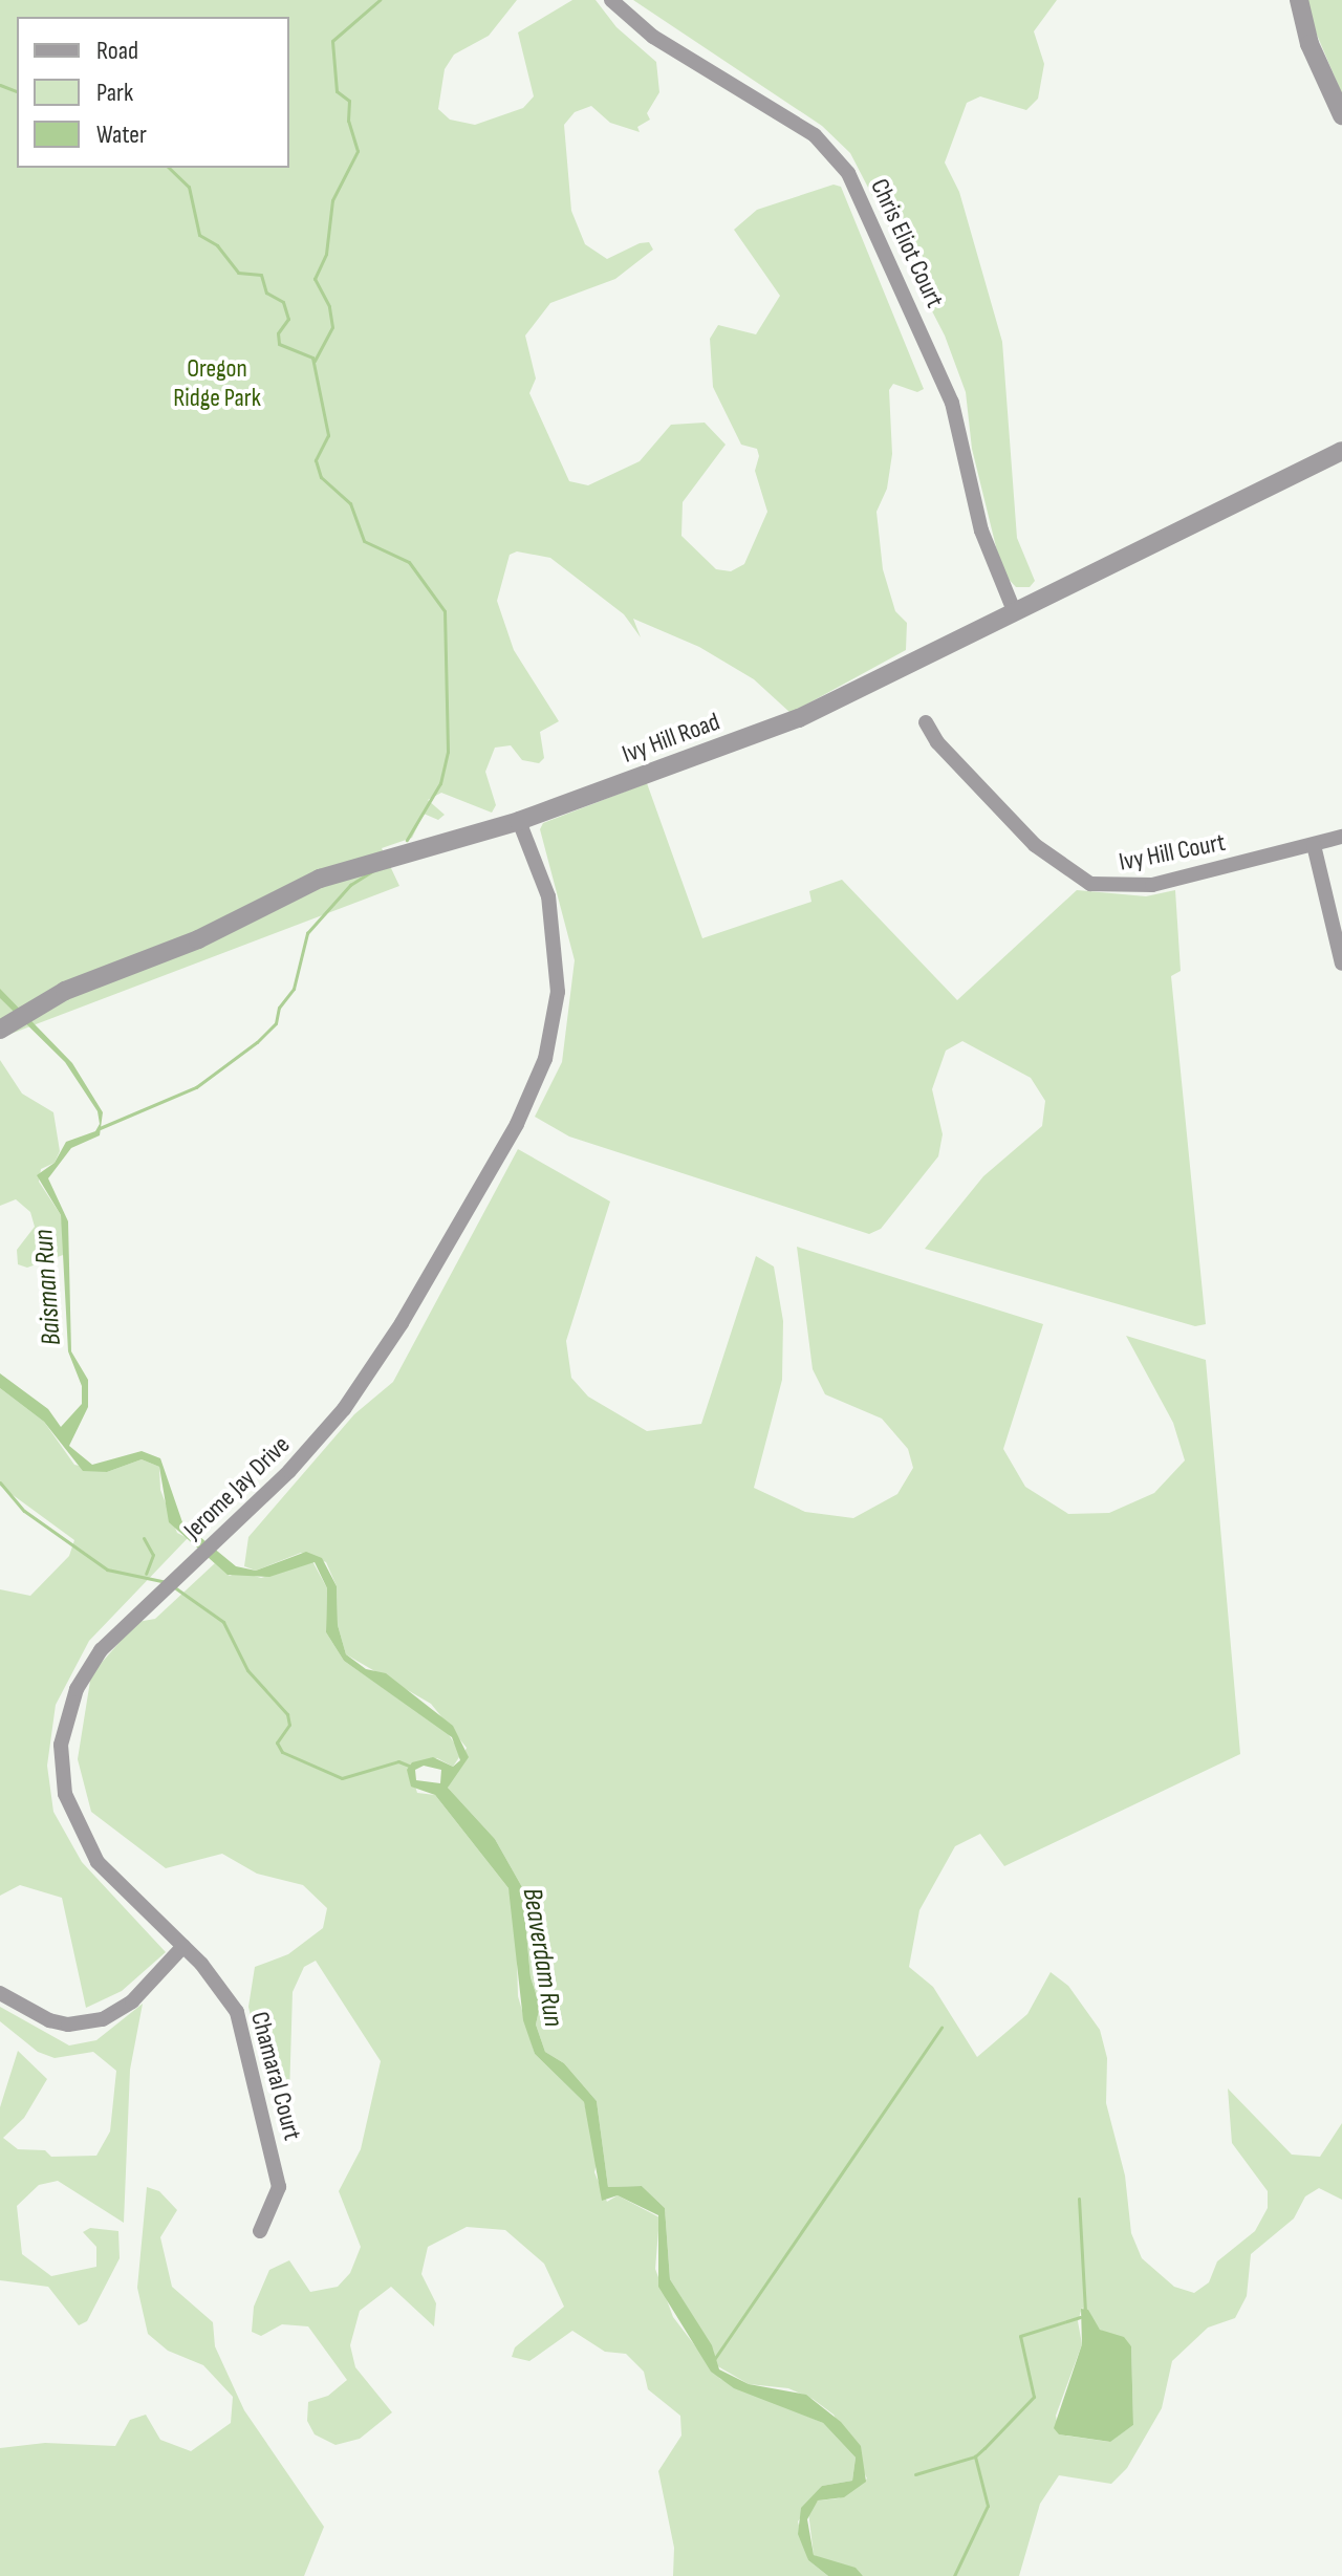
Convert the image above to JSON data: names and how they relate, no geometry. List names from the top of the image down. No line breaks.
{"streets":{"street":["Chris Eliot Court","Ivy Hill Road","Ivy Hill Court","Jerome Jay Drive","Chamaral Court"]},"crossings":[["Chris Eliot Court","Ivy Hill Road"],["Ivy Hill Road","Jerome Jay Drive"],["Jerome Jay Drive","Chamaral Court"]],"water":["Baisman Run","Beaverdam Run"],"parks":["Oregon Ridge Park"],"legend":["Road","Park","Water"]}
